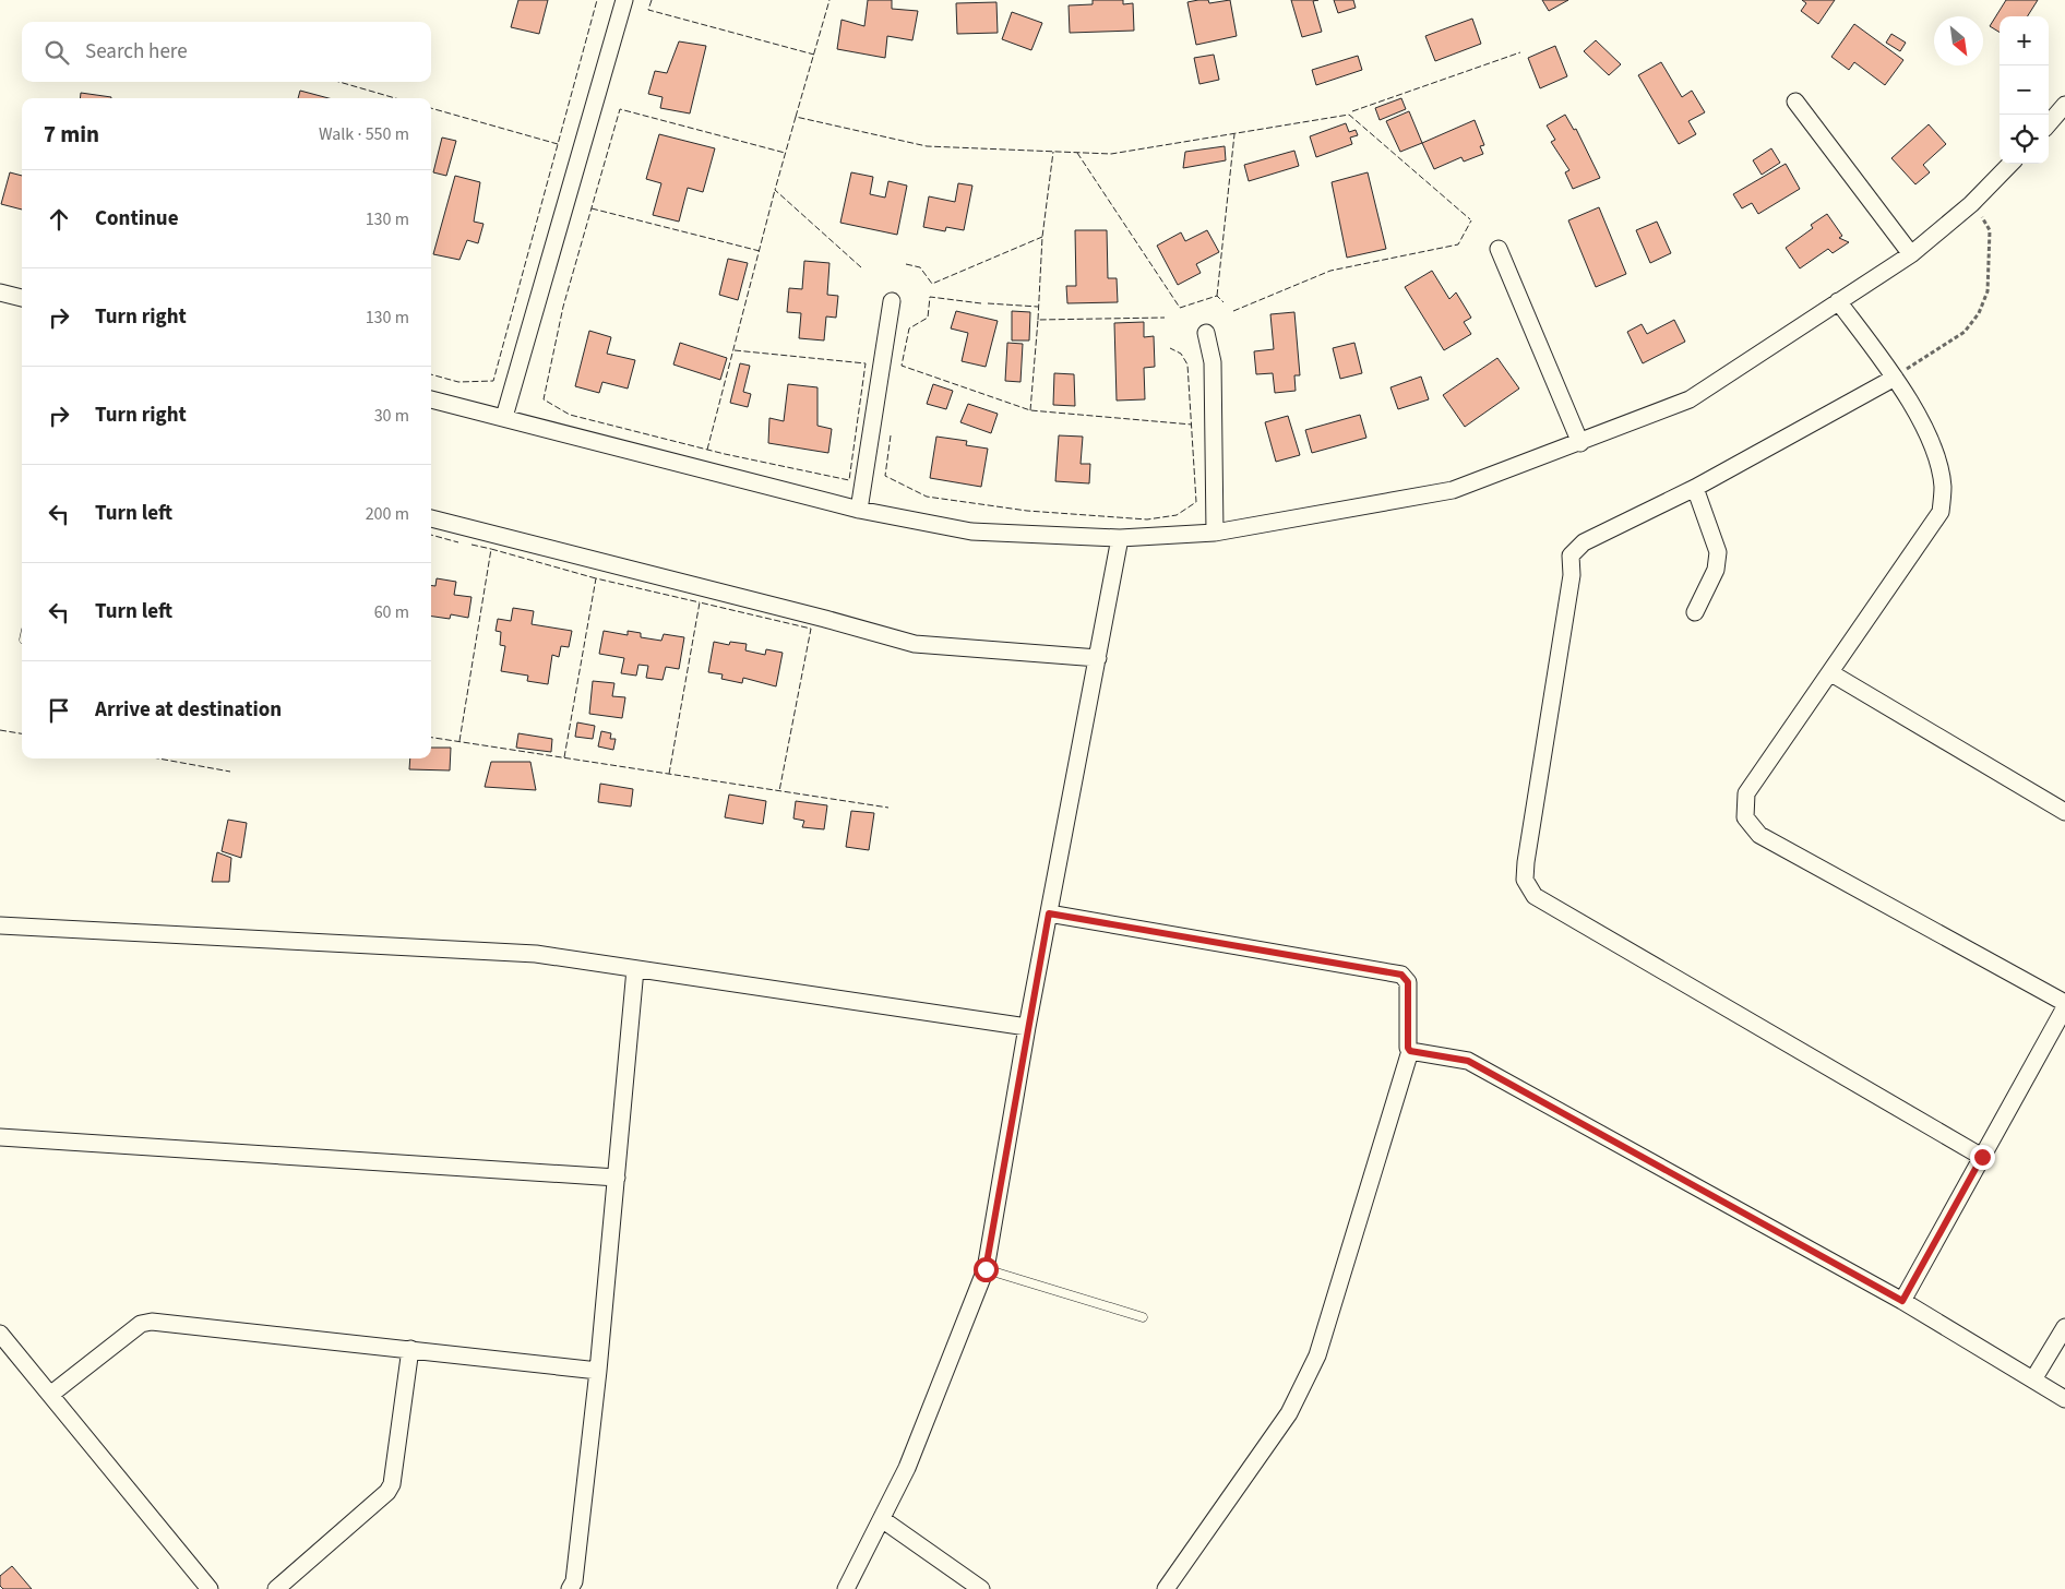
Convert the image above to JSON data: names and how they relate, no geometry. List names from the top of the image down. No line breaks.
{"north":"bottom right","page":{"map_buttons":["+","−"],"search":"Search here","heading":["7 min","Walk · 550 m"],"list":[["Continue","130 m"],["Turn right","130 m"],["Turn right","30 m"],["Turn left","200 m"],["Turn left","60 m"],"Arrive at destination"]}}
